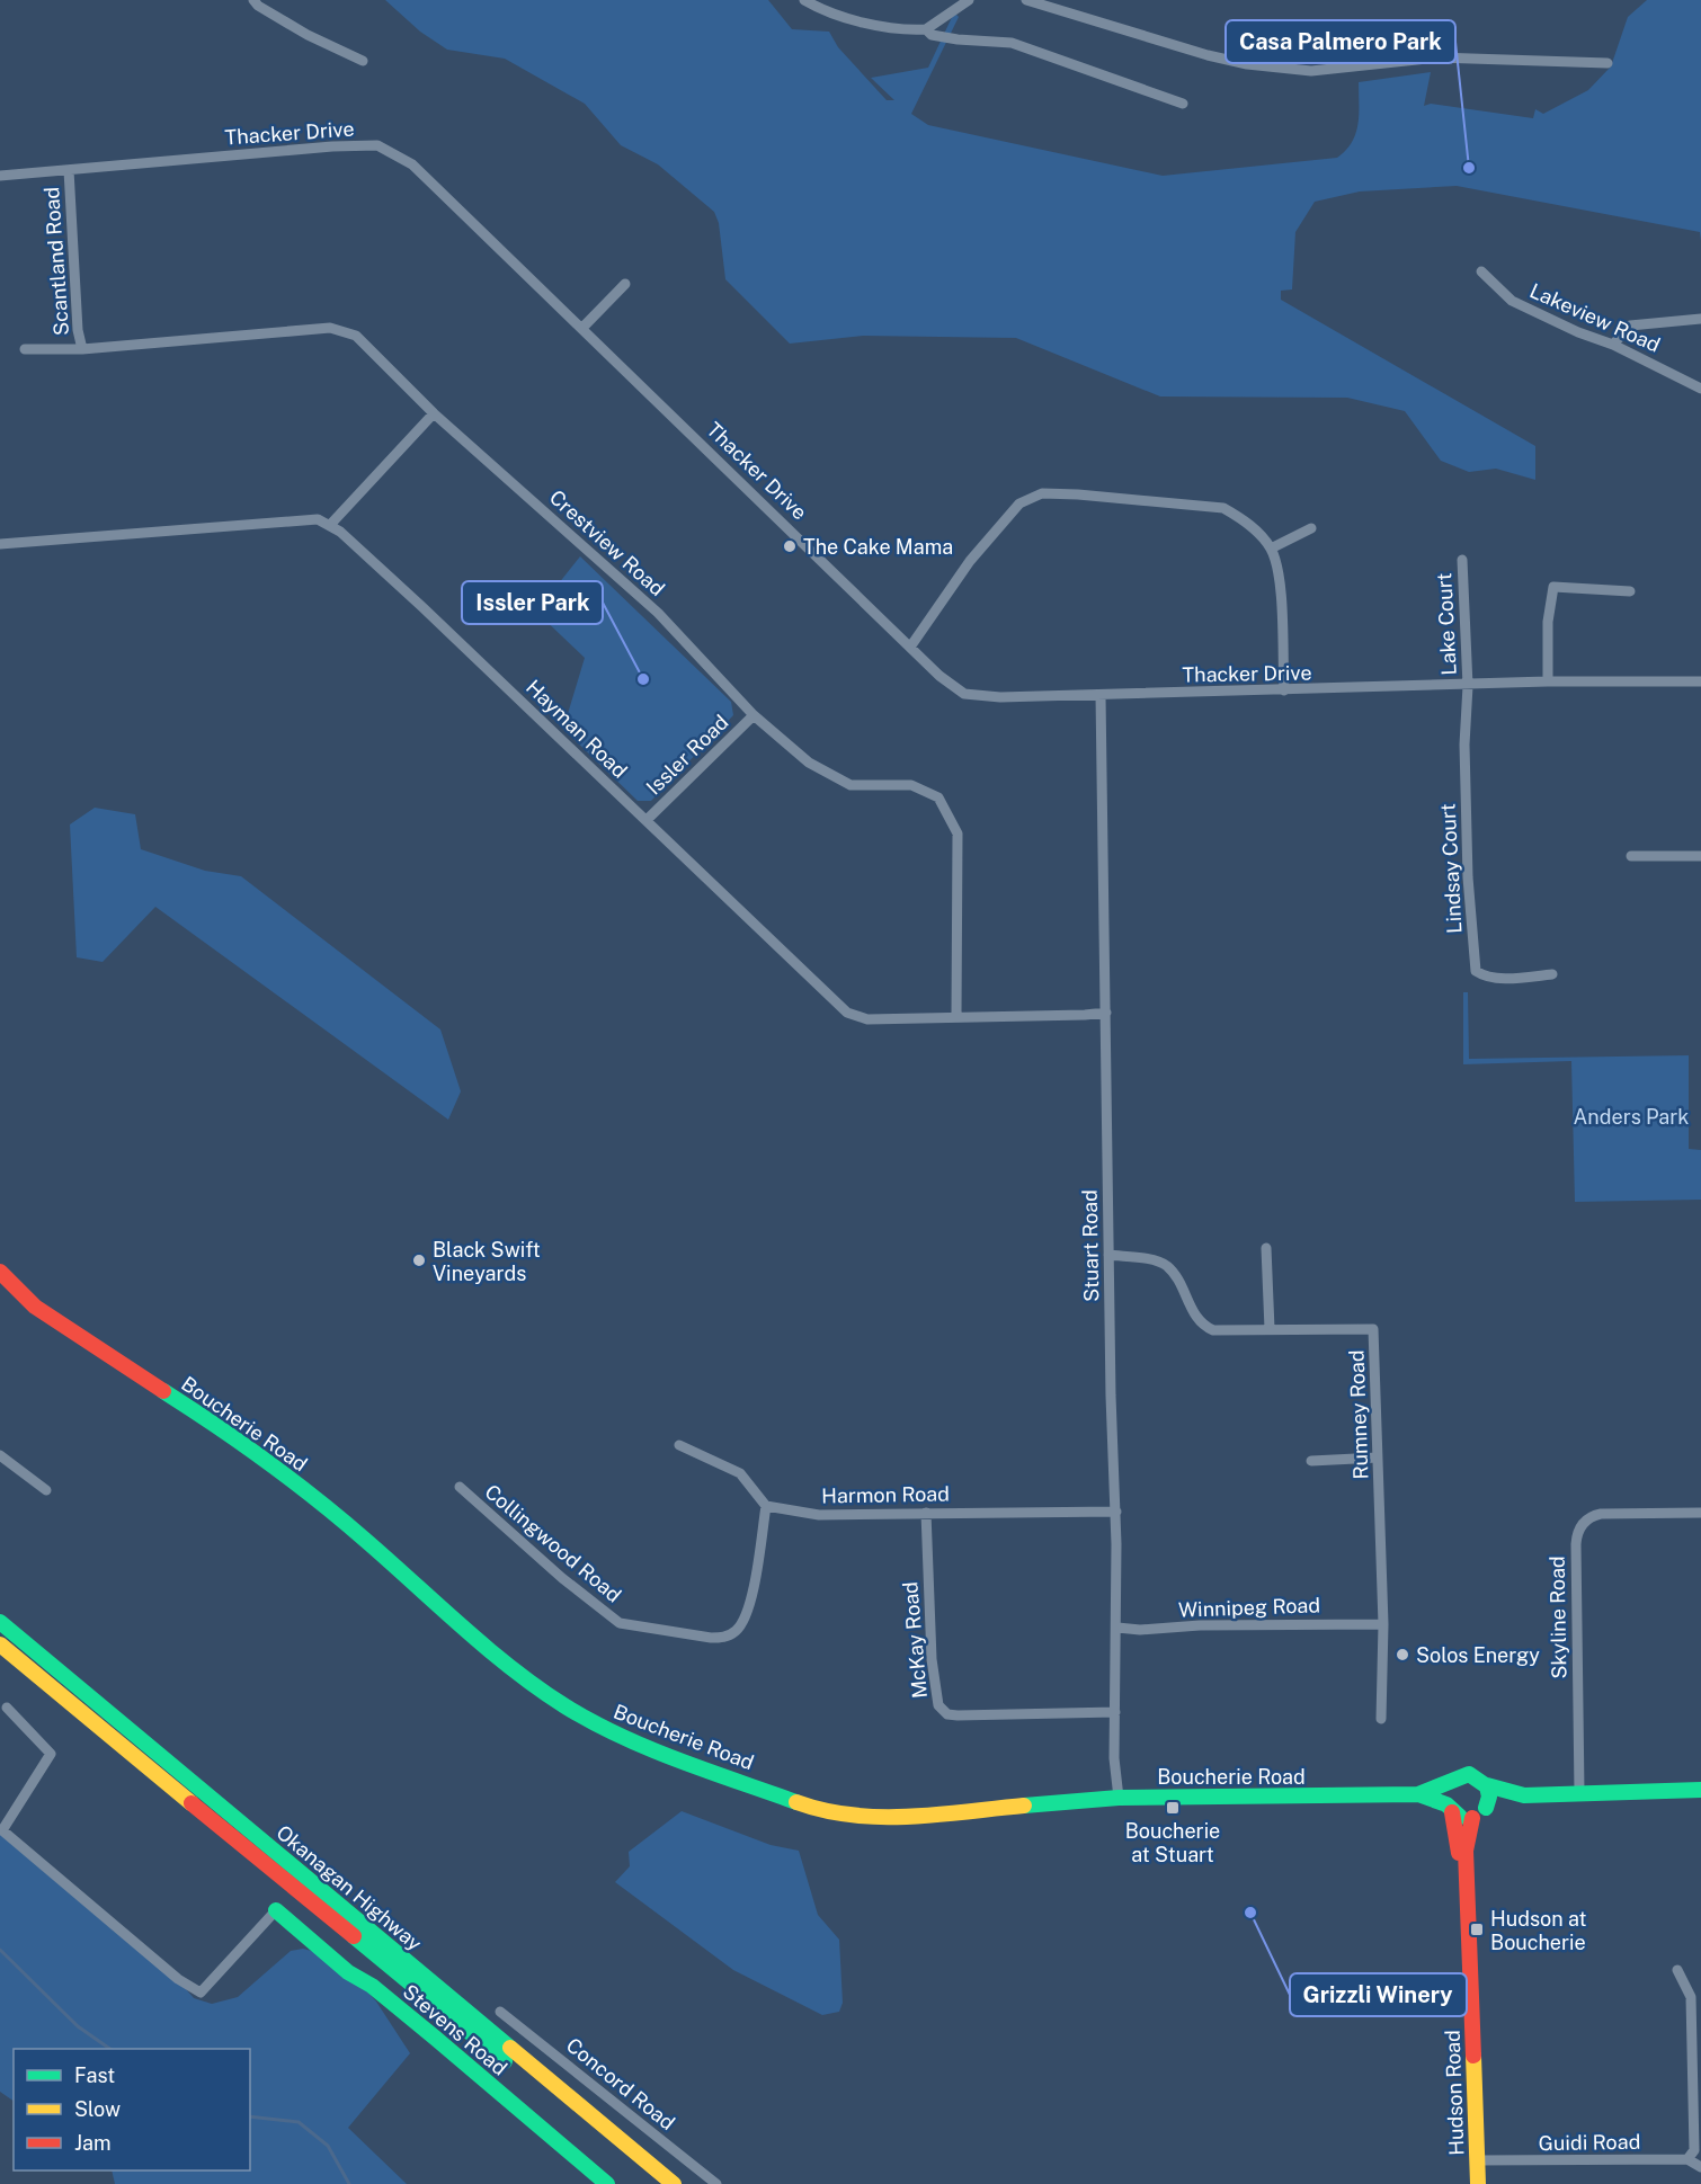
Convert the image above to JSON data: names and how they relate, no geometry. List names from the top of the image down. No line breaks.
{"streets":{"main road":["Boucherie Road","Okanagan Highway","Stevens Road","Hudson Road"],"street":["Thacker Drive","Scantland Road","Lakeview Road","Crestview Road","Lake Court","Hayman Road","Issler Road","Lindsay Court","Stuart Road","Rumney Road","Harmon Road","Collingwood Road","Winnipeg Road","Skyline Road","McKay Road","Concord Road","Guidi Road"]},"crossings":[["Thacker Drive","Scantland Road"],["Thacker Drive","Lake Court"],["Thacker Drive","Lindsay Court"],["Thacker Drive","Stuart Road"],["Scantland Road","Crestview Road"],["Crestview Road","Hayman Road"],["Crestview Road","Issler Road"],["Lake Court","Lindsay Court"],["Hayman Road","Issler Road"],["Hayman Road","Stuart Road"],["Stuart Road","Rumney Road"],["Stuart Road","Boucherie Road"],["Stuart Road","Harmon Road"],["Stuart Road","Winnipeg Road"],["Stuart Road","McKay Road"],["Rumney Road","Winnipeg Road"],["Boucherie Road","Skyline Road"],["Boucherie Road","Hudson Road"],["Harmon Road","Collingwood Road"],["Harmon Road","McKay Road"],["Hudson Road","Guidi Road"]],"parks":["Anders Park"],"places":{"other":["Casa Palmero Park","The Cake Mama","Issler Park","Black Swift Vineyards","Solos Energy","Grizzli Winery"],"transit":["Boucherie at Stuart","Hudson at Boucherie"]},"legend":["Fast","Slow","Jam"]}
